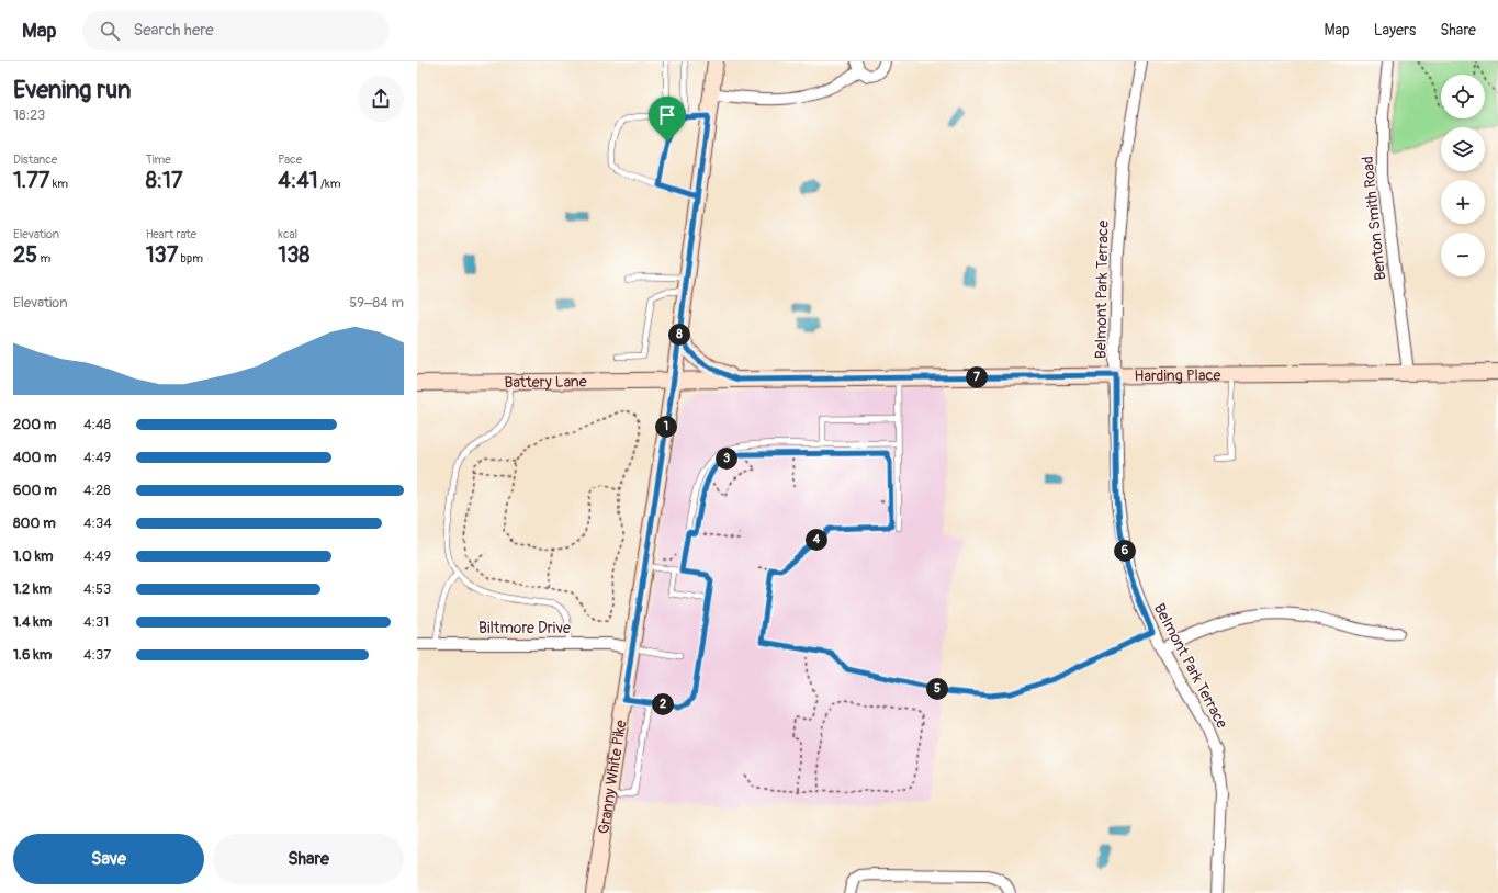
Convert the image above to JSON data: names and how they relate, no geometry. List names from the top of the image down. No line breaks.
{"streets":{"main road":["Harding Place","Battery Lane","Granny White Pike"],"street":["Benton Smith Road","Belmont Park Terrace","Biltmore Drive"]},"crossings":[["Benton Smith Road","Harding Place"],["Belmont Park Terrace","Harding Place"],["Harding Place","Battery Lane"],["Harding Place","Granny White Pike"],["Battery Lane","Granny White Pike"],["Biltmore Drive","Granny White Pike"]],"page":{"header":"Map","search":"Search here","nav":["Map","Layers","Share"],"heading":["Evening run","18:23"],"map_buttons":["+","−"],"stats":[["Distance","1.77 km"],["Time","8:17"],["Pace","4:41 /km"],["Elevation","25 m"],["Heart rate","137 bpm"],["kcal","138"]],"chart":["Elevation","59–84 m"],"pins":["8","7","1","3","4","6","5","2"],"list":[{"name":"200 m","note":"4:48"},{"name":"400 m","note":"4:49"},{"name":"600 m","note":"4:28"},{"name":"800 m","note":"4:34"},{"name":"1.0 km","note":"4:49"},{"name":"1.2 km","note":"4:53"},{"name":"1.4 km","note":"4:31"},{"name":"1.6 km","note":"4:37"}],"buttons":["Save","Share"]}}
